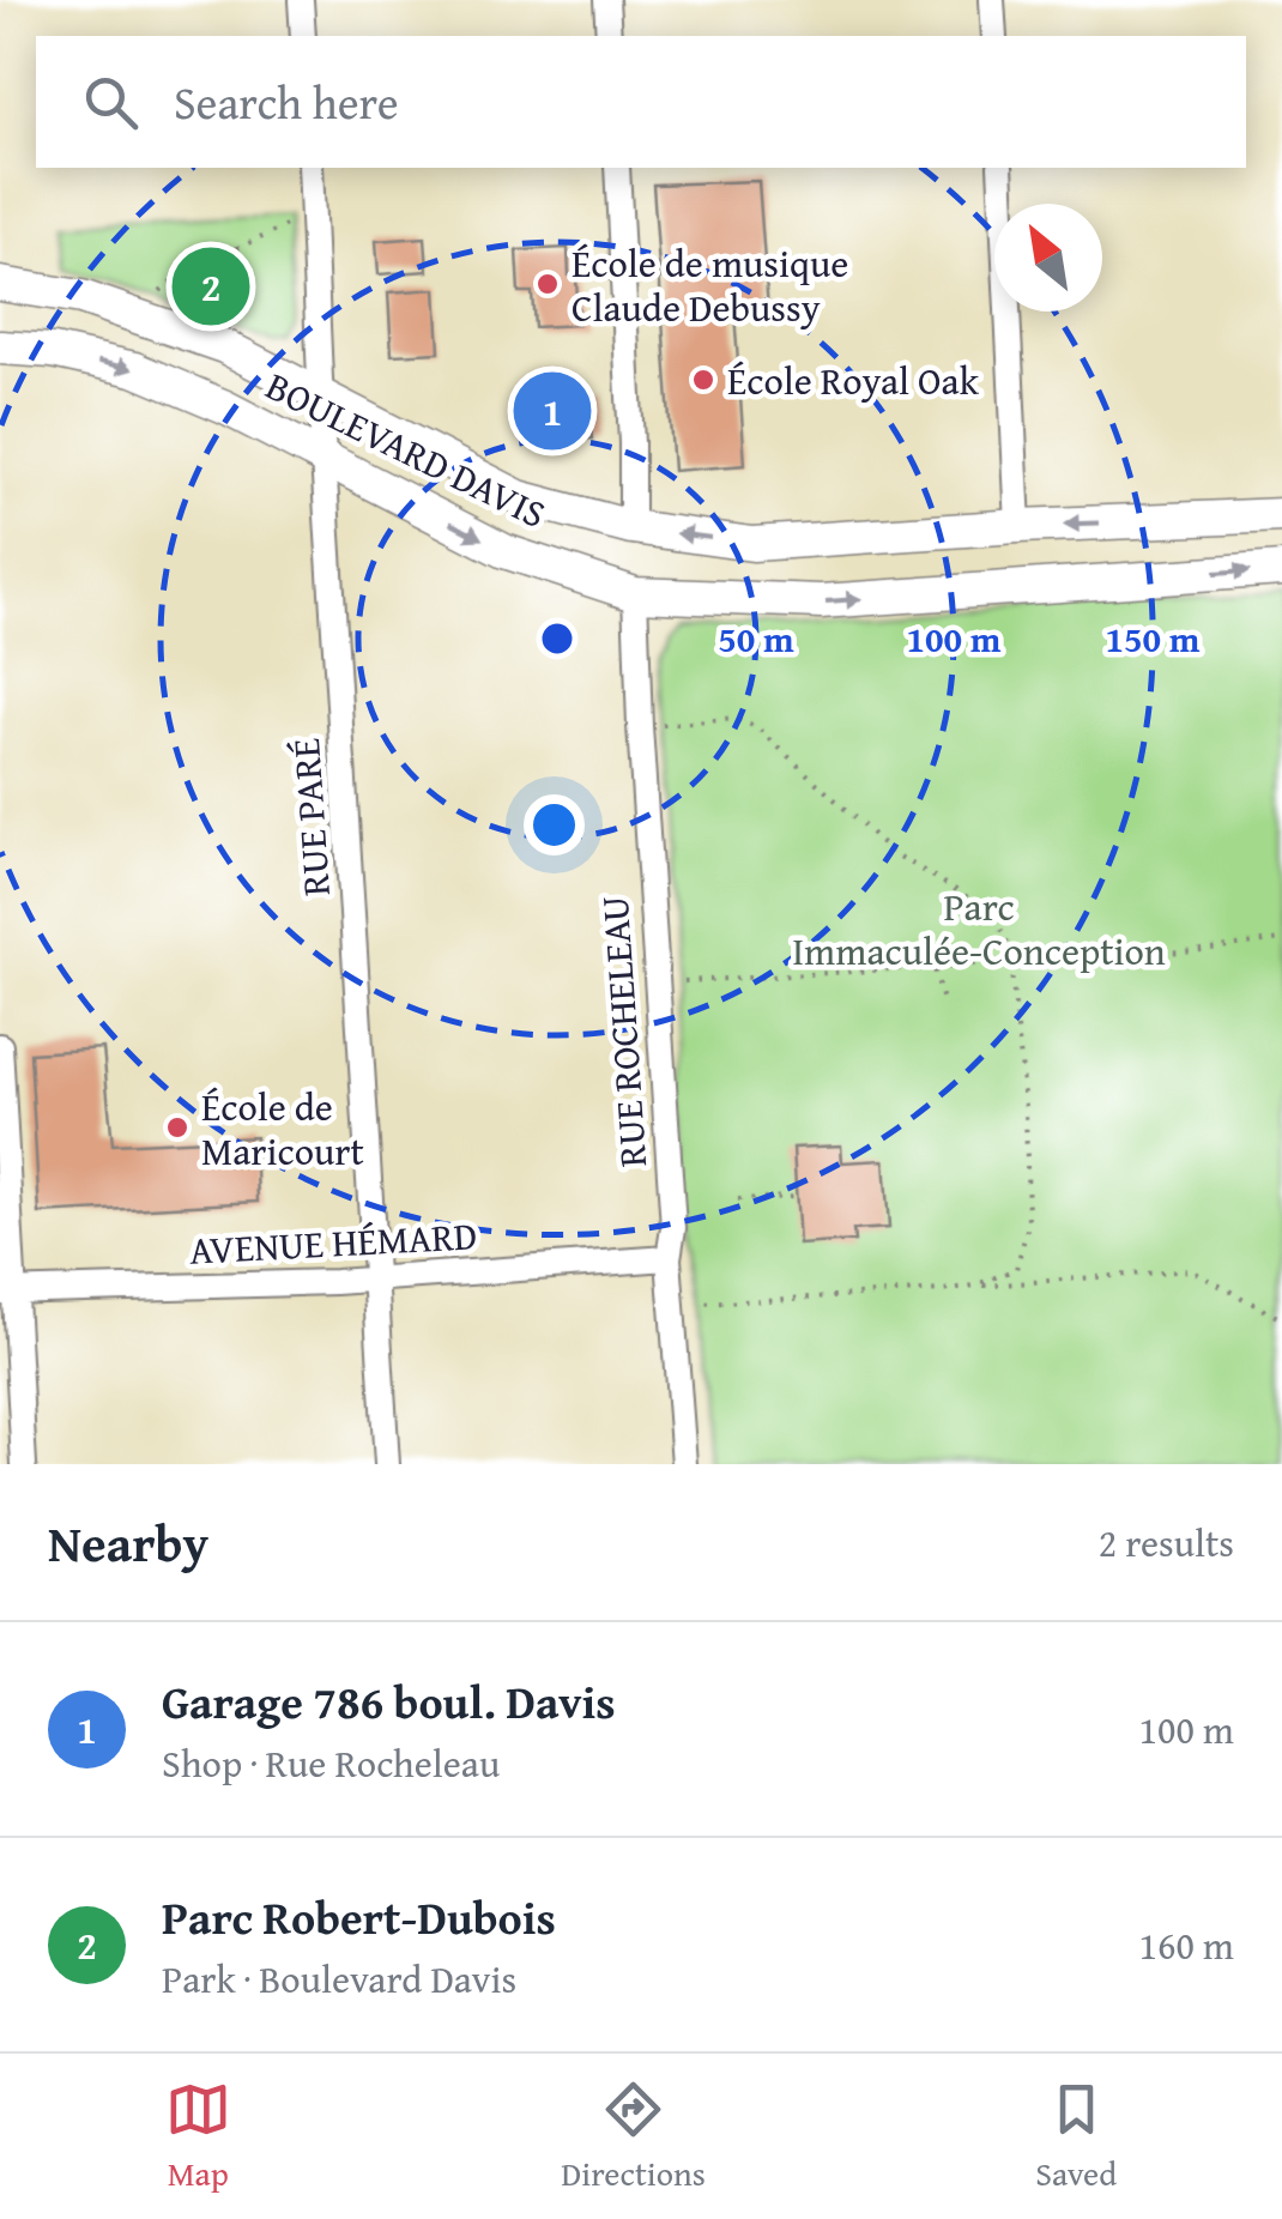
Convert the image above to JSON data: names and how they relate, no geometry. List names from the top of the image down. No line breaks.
{"streets":{"street":["BOULEVARD DAVIS","RUE PARÉ","RUE ROCHELEAU","AVENUE HÉMARD"]},"crossings":[["BOULEVARD DAVIS","RUE PARÉ"],["BOULEVARD DAVIS","RUE ROCHELEAU"],["RUE PARÉ","AVENUE HÉMARD"],["RUE ROCHELEAU","AVENUE HÉMARD"]],"parks":["Parc Immaculée-Conception"],"places":["École de musique Claude Debussy","École Royal Oak","École de Maricourt"],"north":"top left","page":{"search":"Search here","pins":["2","1"],"heading":["Nearby","2 results"],"list":[{"mark":"1","name":"Garage 786 boul. Davis","note":"Shop · Rue Rocheleau","value":"100 m"},{"mark":"2","name":"Parc Robert-Dubois","note":"Park · Boulevard Davis","value":"160 m"}],"nav":["Map","Directions","Saved"]},"rings":["50 m","100 m","150 m"]}
